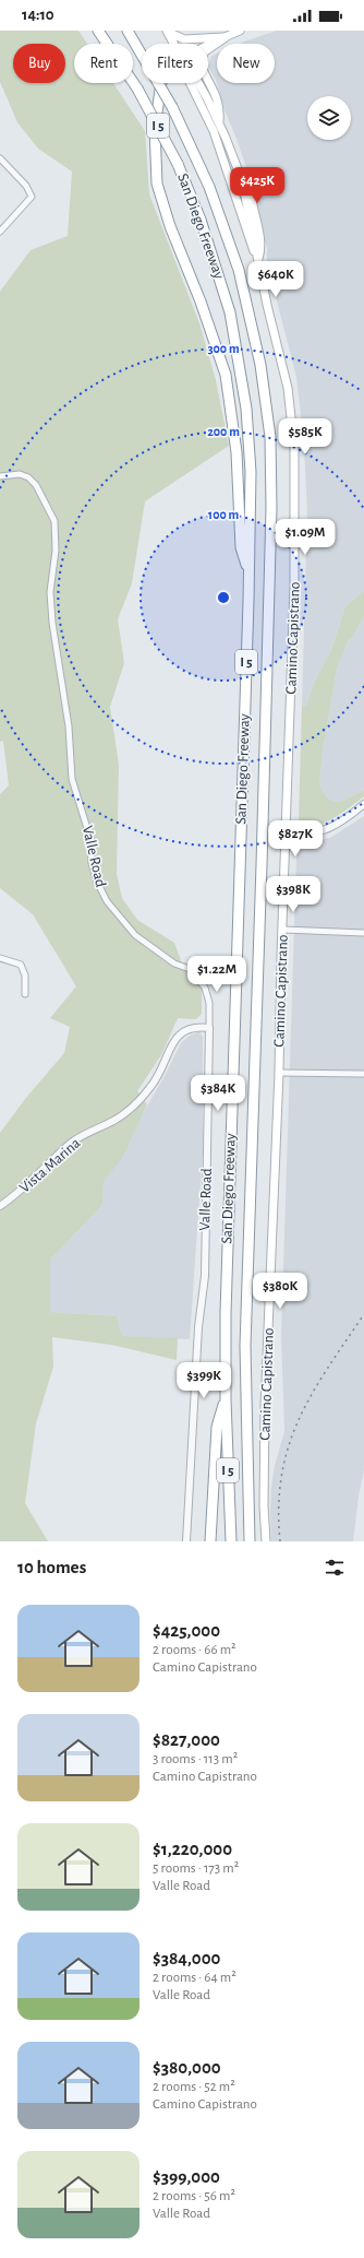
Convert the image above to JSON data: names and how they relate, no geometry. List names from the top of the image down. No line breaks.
{"streets":{"highway":["I 5","San Diego Freeway"],"main road":["Camino Capistrano"],"street":["Valle Road","Vista Marina"]},"crossings":[["Valle Road","Vista Marina"]],"page":{"status":"14:10","chip":["Buy","Rent","Filters","New"],"price":["$425K","$640K","$585K","$1.09M","$827K","$398K","$1.22M","$384K","$380K","$399K"],"heading":"10 homes","list":[{"name":"$425,000","note":"2 rooms · 66 m² · Camino Capistrano"},{"name":"$827,000","note":"3 rooms · 113 m² · Camino Capistrano"},{"name":"$1,220,000","note":"5 rooms · 173 m² · Valle Road"},{"name":"$384,000","note":"2 rooms · 64 m² · Valle Road"},{"name":"$380,000","note":"2 rooms · 52 m² · Camino Capistrano"},{"name":"$399,000","note":"2 rooms · 56 m² · Valle Road"}]},"rings":["300 m","200 m","100 m"]}
